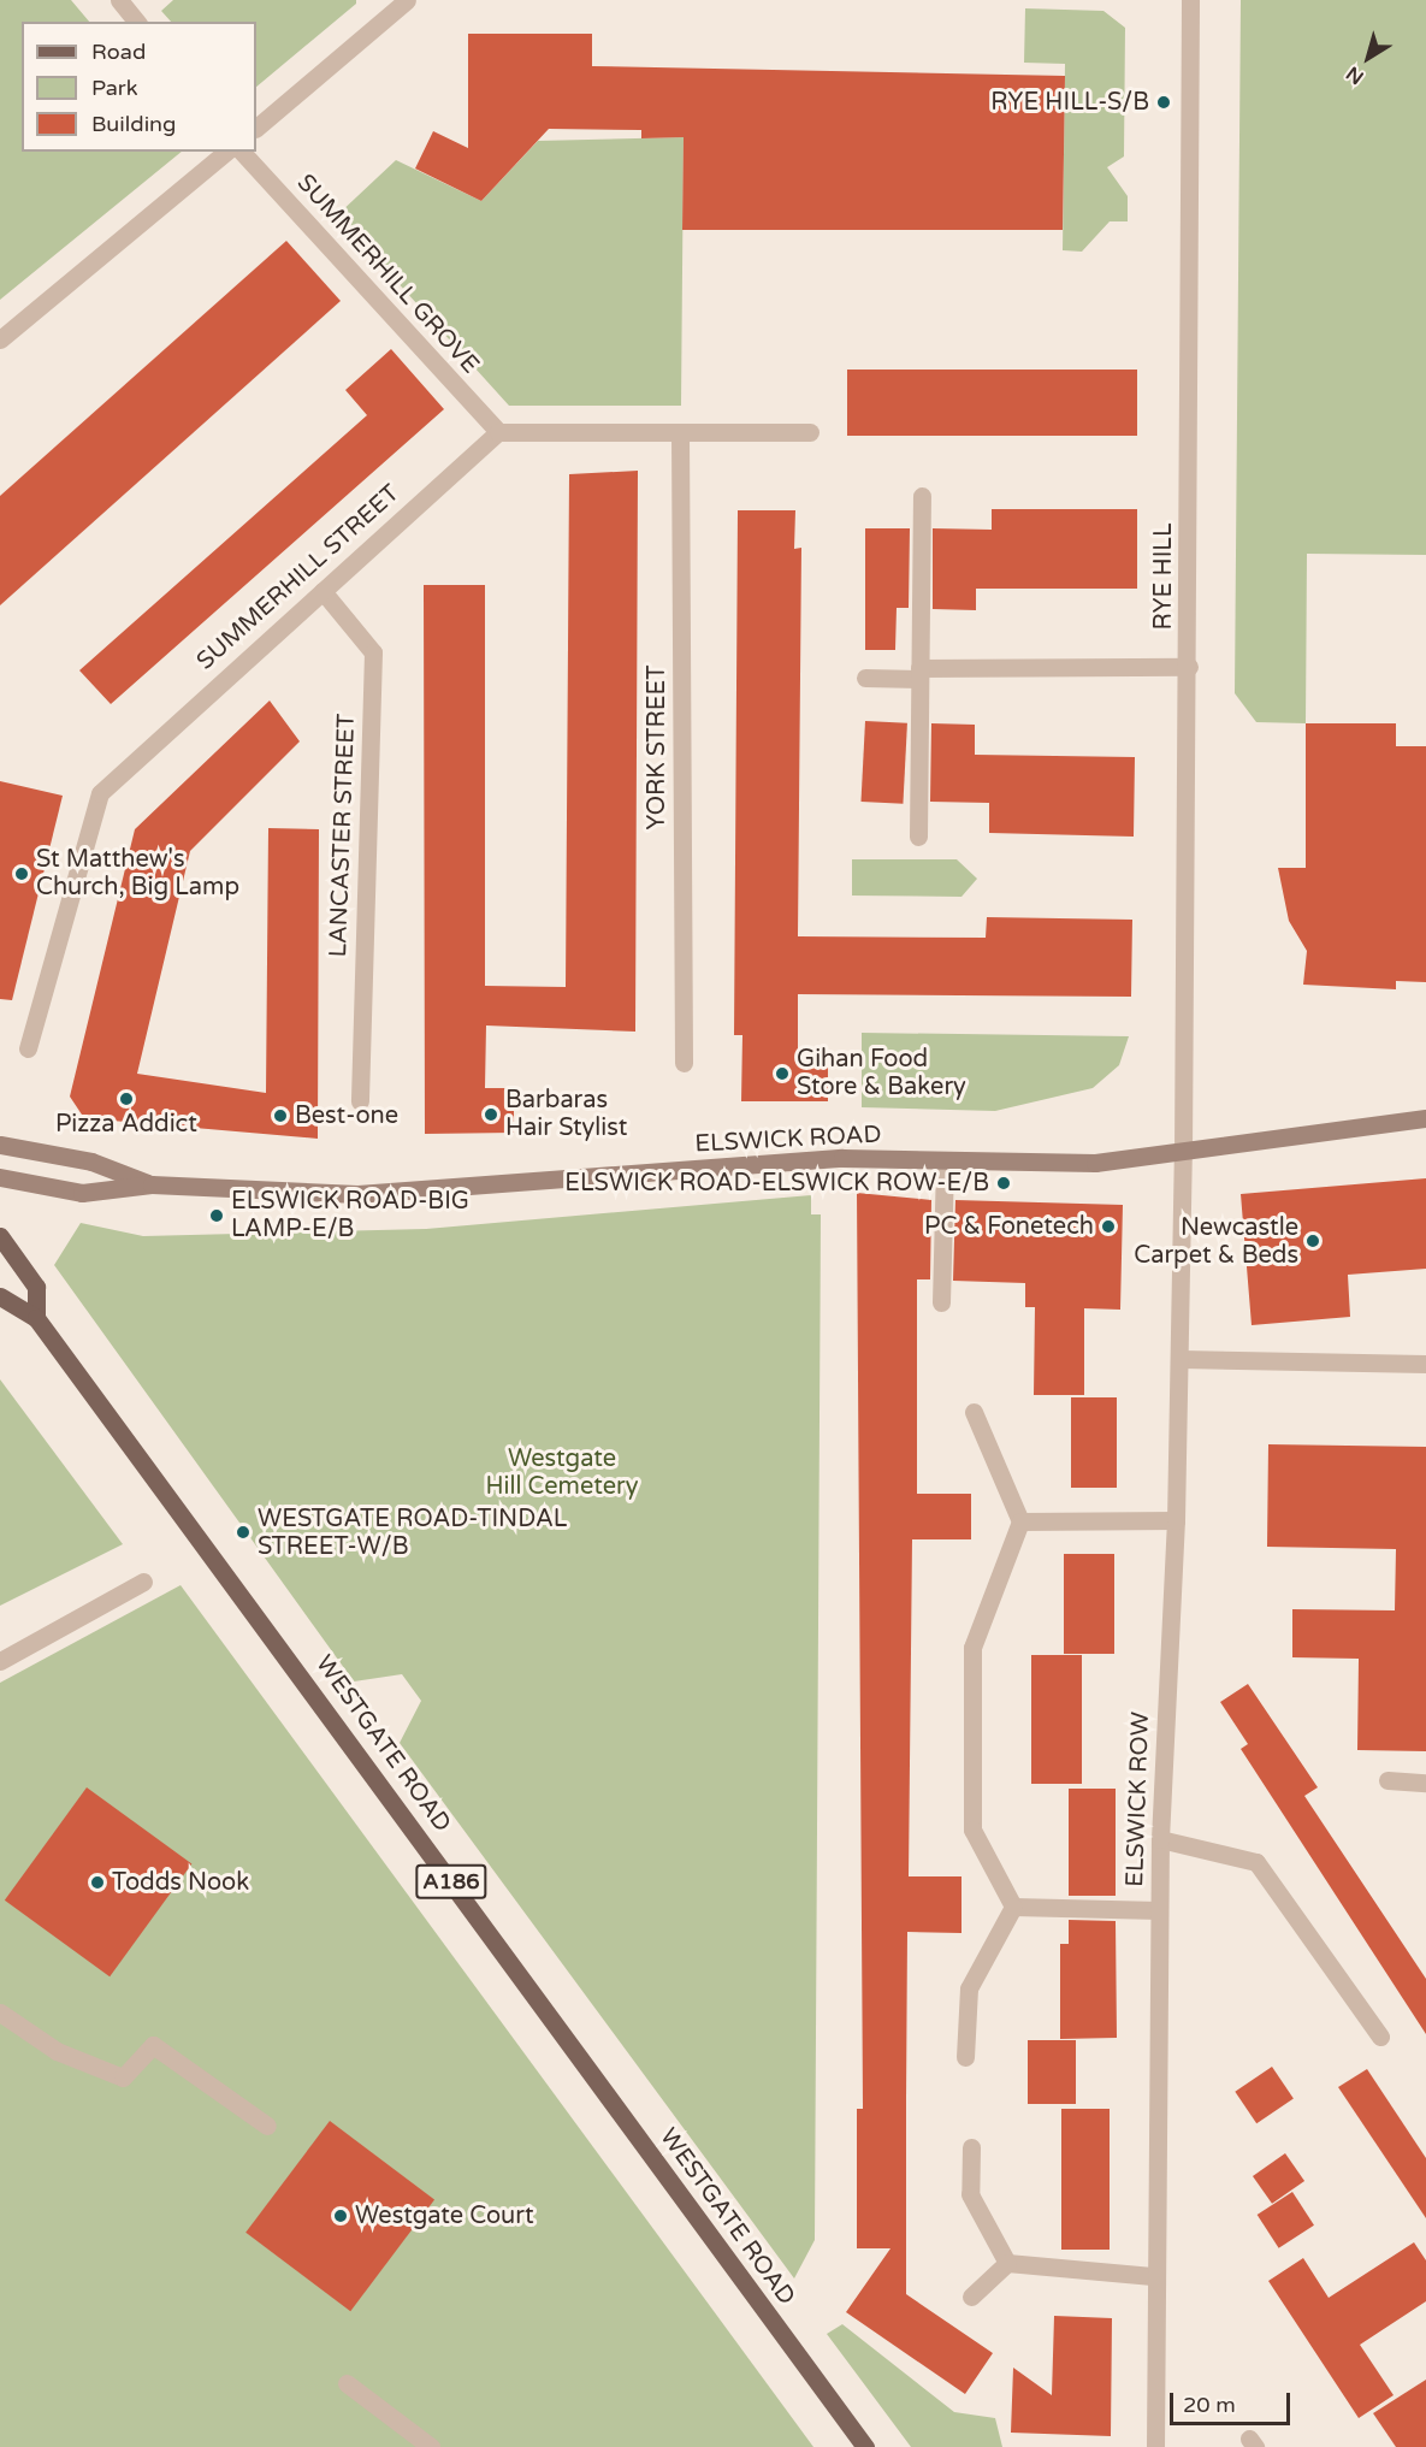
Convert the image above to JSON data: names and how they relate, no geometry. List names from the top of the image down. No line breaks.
{"streets":{"main road":["ELSWICK ROAD","WESTGATE ROAD","A186"],"street":["SUMMERHILL GROVE","RYE HILL","SUMMERHILL STREET","YORK STREET","LANCASTER STREET","ELSWICK ROW"]},"crossings":[["SUMMERHILL GROVE","SUMMERHILL STREET"],["RYE HILL","ELSWICK ROAD"],["RYE HILL","ELSWICK ROW"],["SUMMERHILL STREET","LANCASTER STREET"],["ELSWICK ROAD","ELSWICK ROW"]],"parks":["Westgate Hill Cemetery"],"places":["RYE HILL-S/B","St Matthew's Church, Big Lamp","Gihan Food Store & Bakery","Pizza Addict","Barbaras Hair Stylist","Best-one","ELSWICK ROAD-ELSWICK ROW-E/B","ELSWICK ROAD-BIG LAMP-E/B","PC & Fonetech","Newcastle Carpet & Beds","WESTGATE ROAD-TINDAL STREET-W/B","Todds Nook","Westgate Court"],"legend":["Road","Park","Building"],"scale_bar":"20 m","north":"bottom left"}
